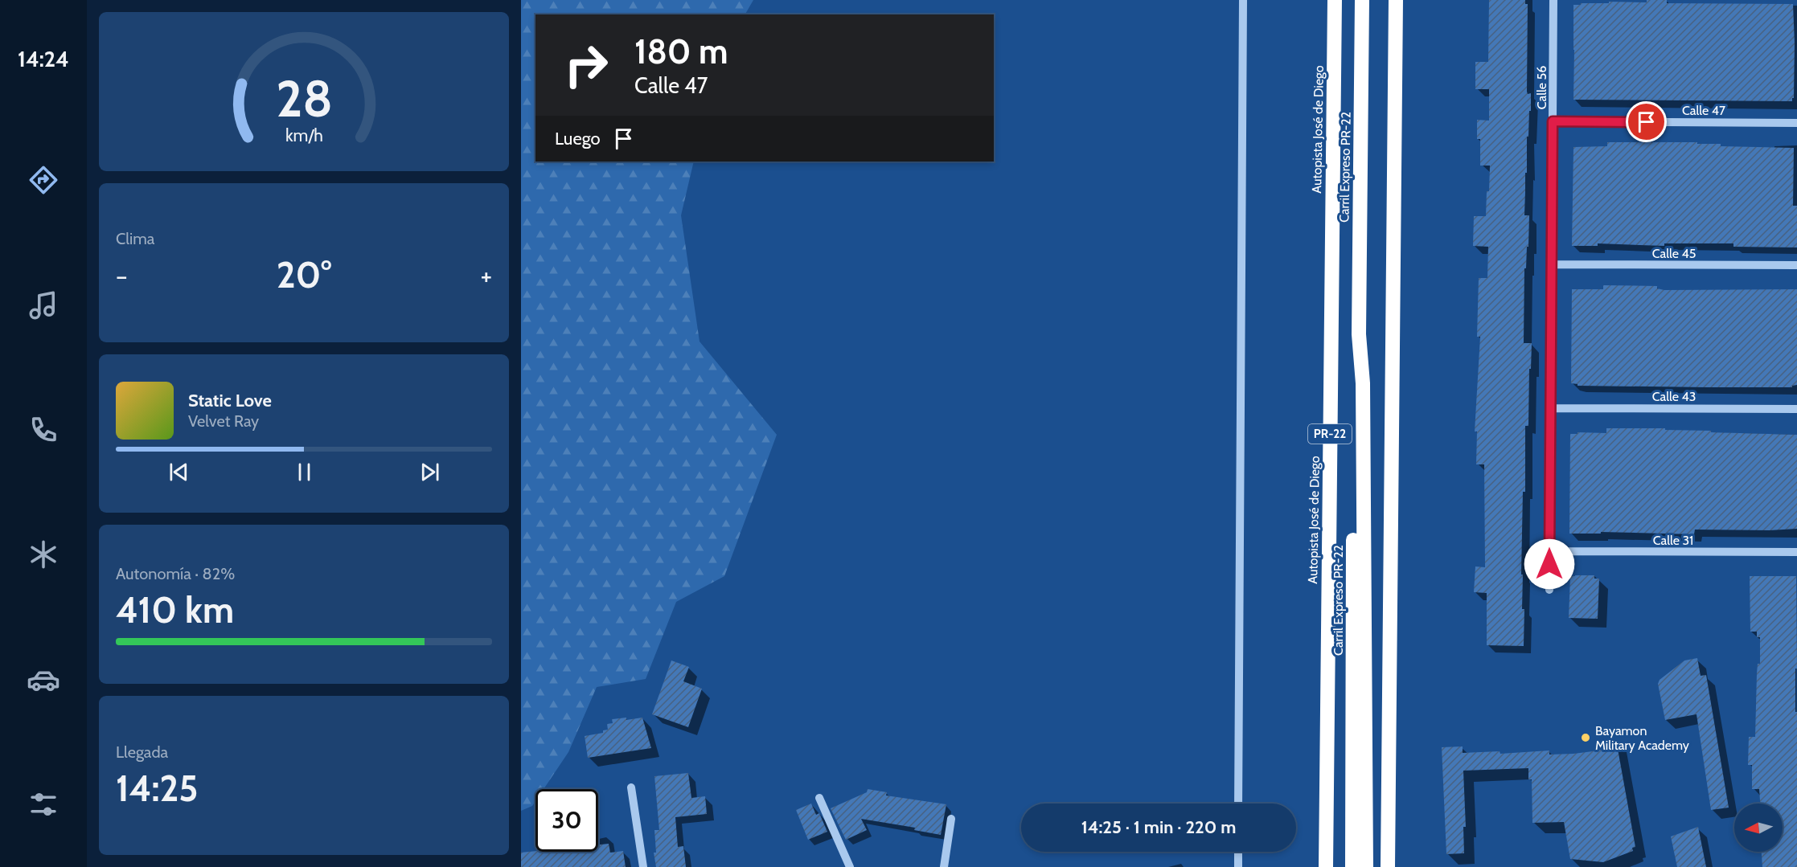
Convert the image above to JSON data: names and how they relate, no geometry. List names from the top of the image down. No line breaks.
{"streets":{"highway":["Autopista José de Diego","Carril Expreso PR-22","PR-22"],"street":["Calle 56","Calle 47","Calle 45","Calle 43","Calle 31"]},"crossings":[["Calle 56","Calle 47"],["Calle 56","Calle 45"],["Calle 56","Calle 43"],["Calle 56","Calle 31"]],"places":["Bayamon Military Academy"],"north":"left","page":{"tabs":"14:24","turn":["180 m","Calle 47"],"then":"Luego","tile":["Clima",["Autonomía · 82%","410 km"],["Llegada","14:25"]],"heat":["−","20°","+"],"song":["Static Love","Velvet Ray"],"limit":"30","trip":"14:25 · 1 min · 220 m","gauge":["28","km/h"]}}
